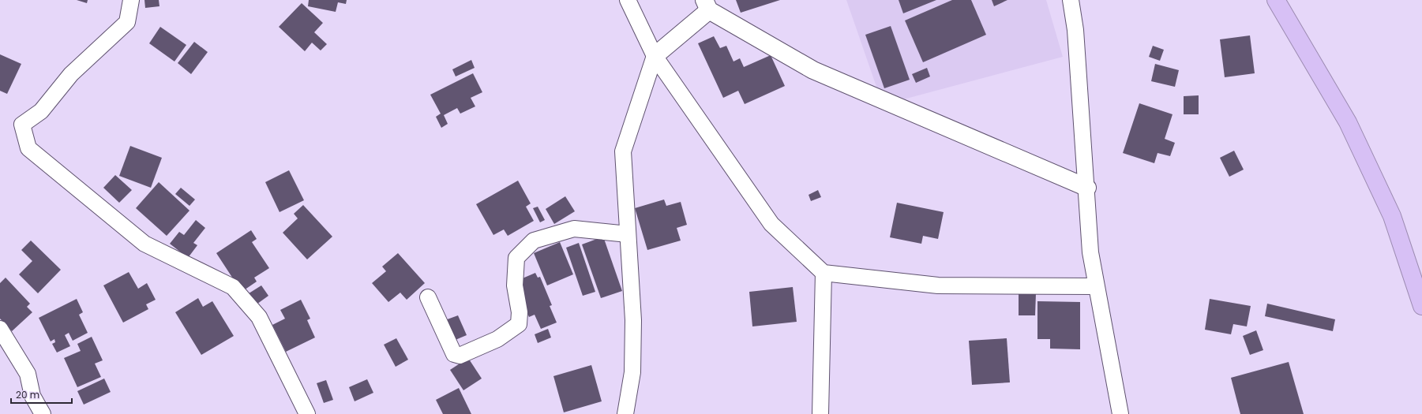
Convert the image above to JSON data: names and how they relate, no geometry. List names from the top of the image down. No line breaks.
{"scale_bar":"20 m"}
